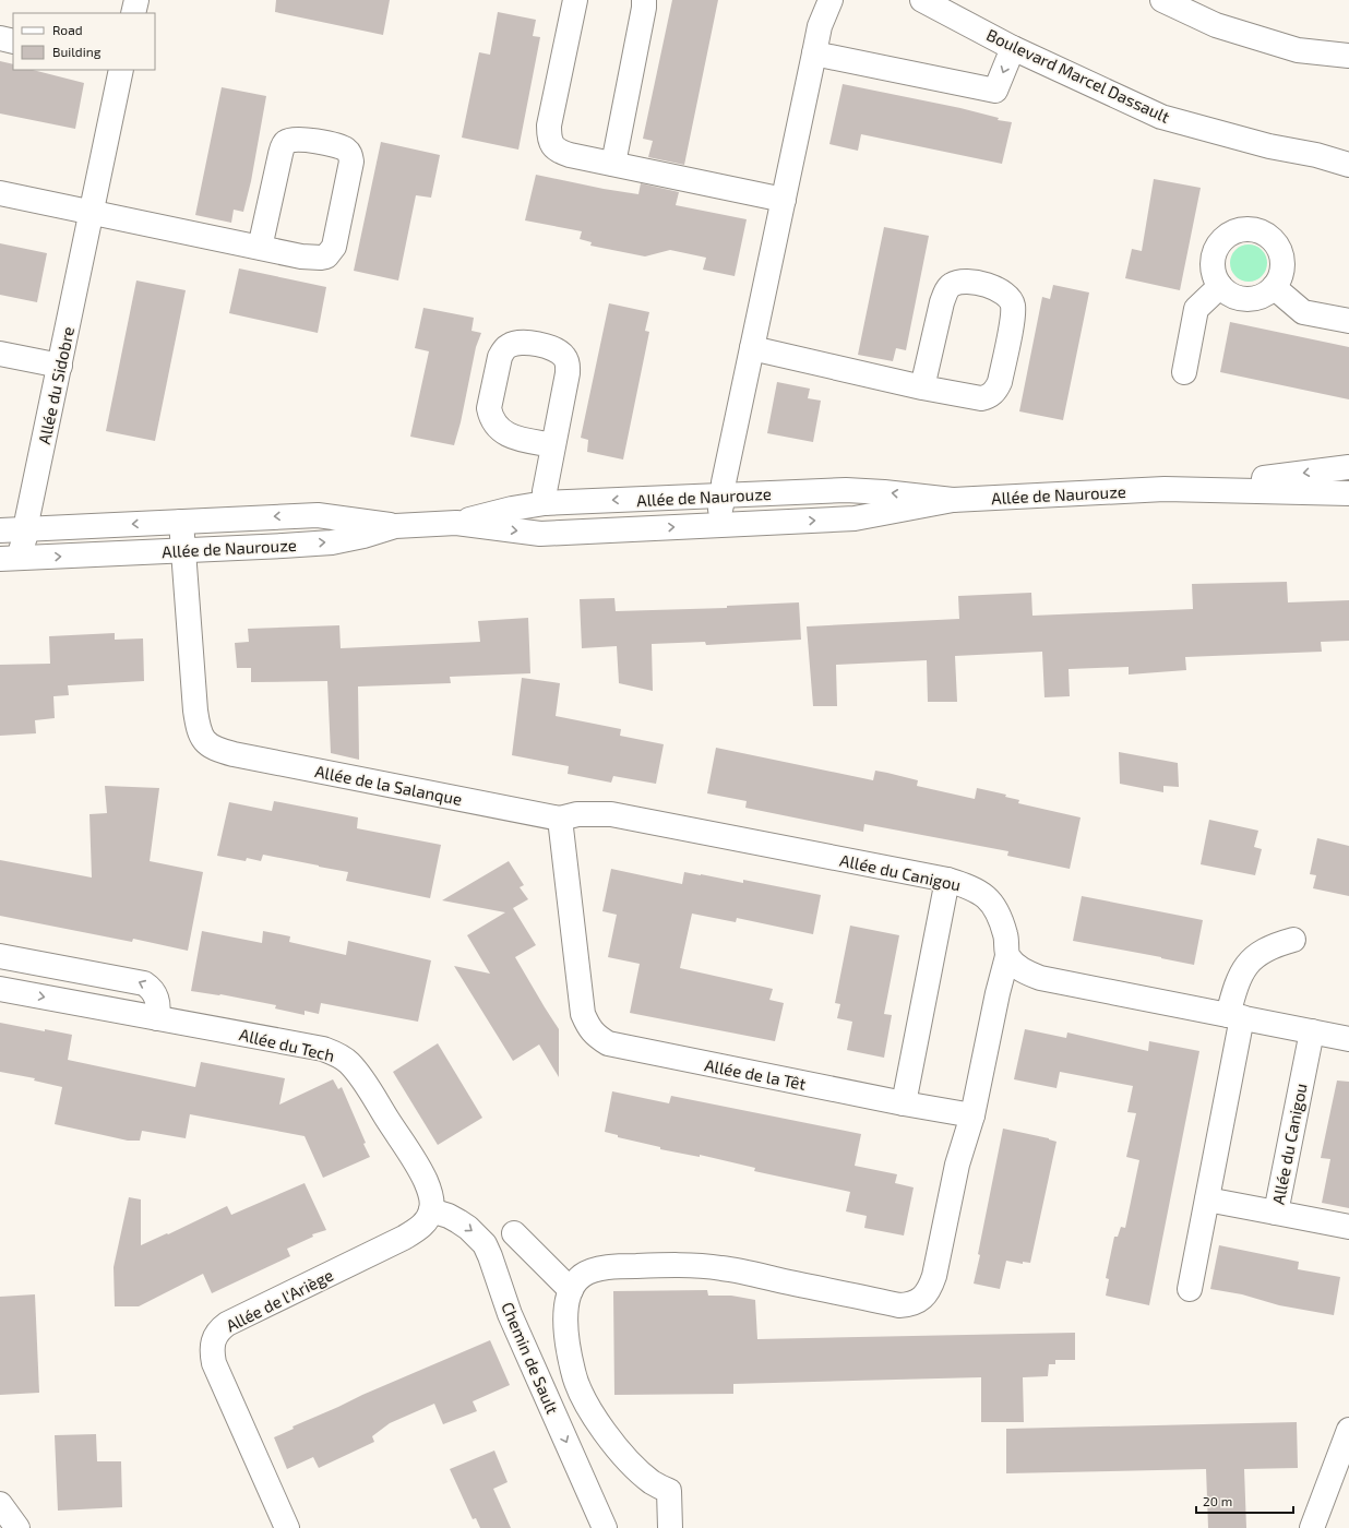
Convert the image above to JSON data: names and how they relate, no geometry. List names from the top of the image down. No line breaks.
{"streets":{"street":["Boulevard Marcel Dassault","Allée du Sidobre","Allée de Naurouze","Allée de la Salanque","Allée du Canigou","Allée du Tech","Allée de la Têt","Allée de l'Ariège","Chemin de Sault"]},"crossings":[["Allée du Sidobre","Allée de Naurouze"],["Allée de Naurouze","Allée de la Salanque"],["Allée de la Salanque","Allée du Canigou"],["Allée de la Salanque","Allée de la Têt"],["Allée du Canigou","Allée de la Têt"],["Allée du Tech","Allée de l'Ariège"],["Allée du Tech","Chemin de Sault"],["Allée de l'Ariège","Chemin de Sault"]],"legend":["Road","Building"],"scale_bar":"20 m"}
